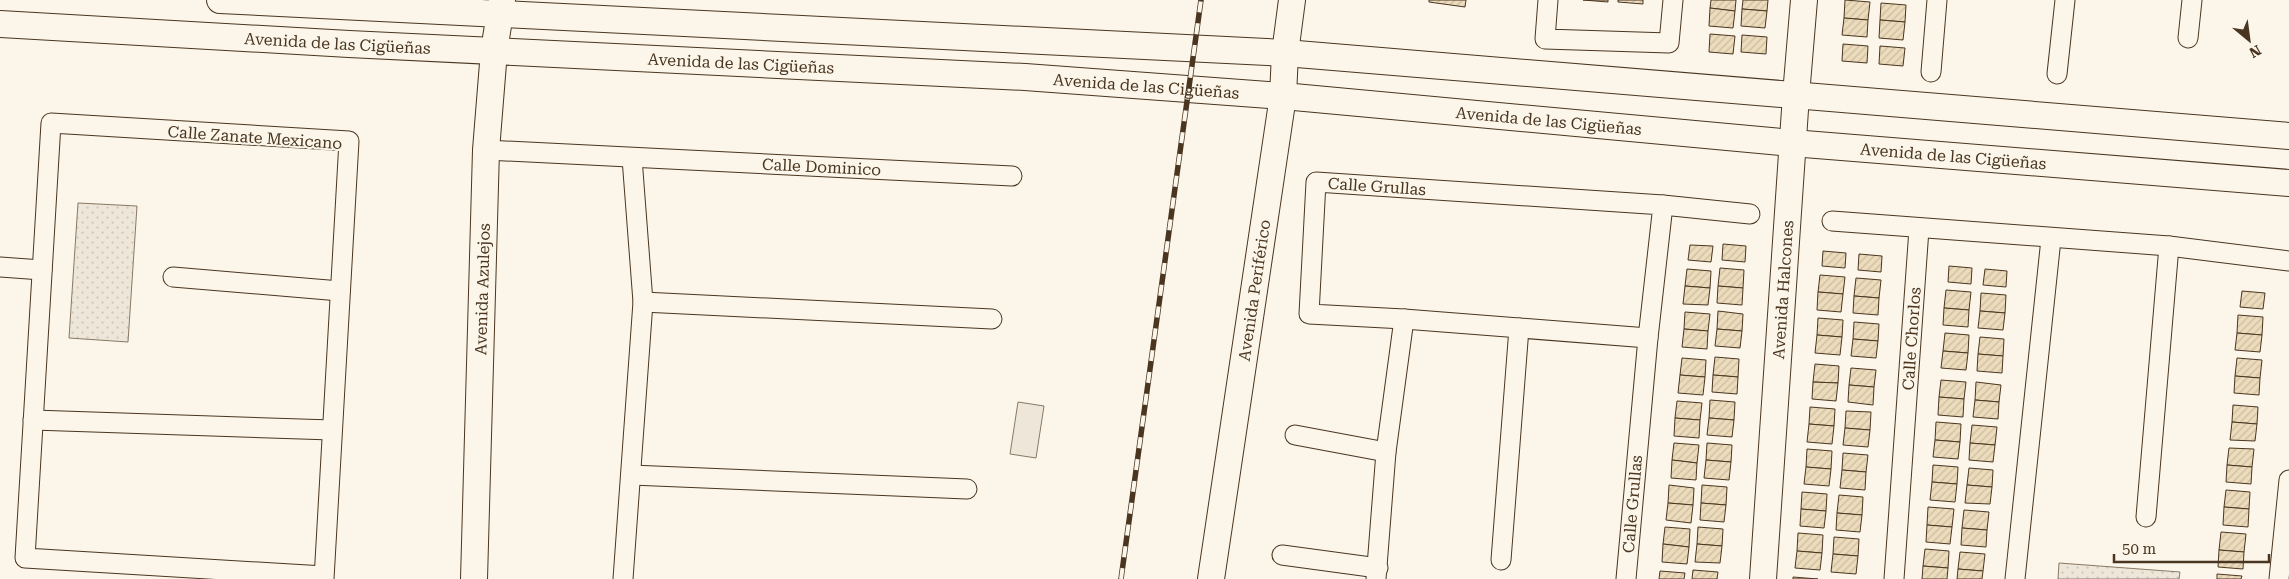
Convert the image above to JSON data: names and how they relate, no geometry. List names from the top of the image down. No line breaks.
{"streets":{"main road":["Avenida de las Cigüeñas","Avenida Azulejos","Avenida Halcones","Avenida Periférico"],"street":["Calle Zanate Mexicano","Calle Dominico","Calle Grullas","Calle Chorlos"]},"crossings":[["Avenida de las Cigüeñas","Avenida Azulejos"],["Avenida de las Cigüeñas","Avenida Halcones"],["Avenida de las Cigüeñas","Avenida Periférico"],["Calle Dominico","Avenida Azulejos"]],"scale_bar":"50 m","north":"bottom right"}
